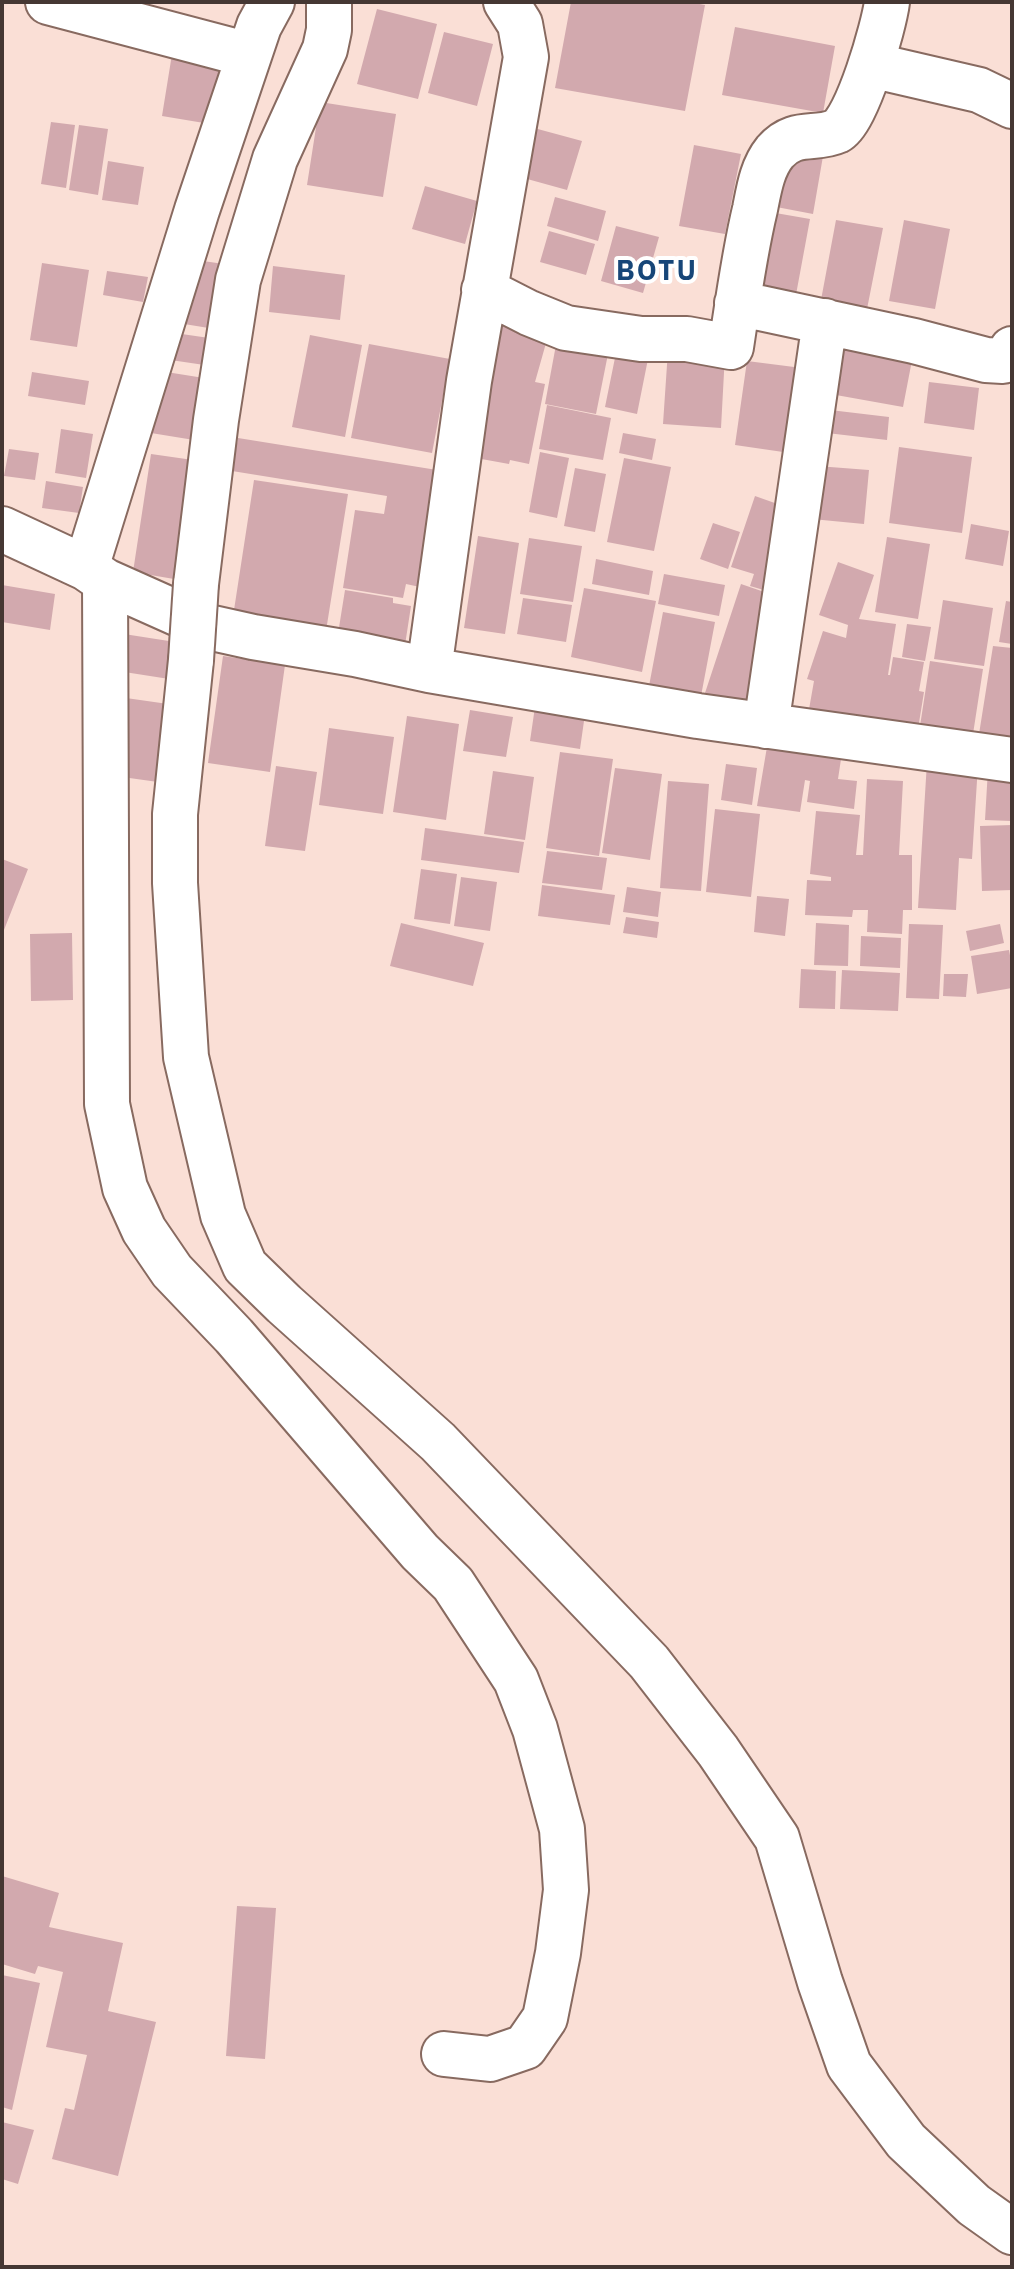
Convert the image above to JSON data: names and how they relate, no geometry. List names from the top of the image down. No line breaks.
{"districts":["BOTU"]}
